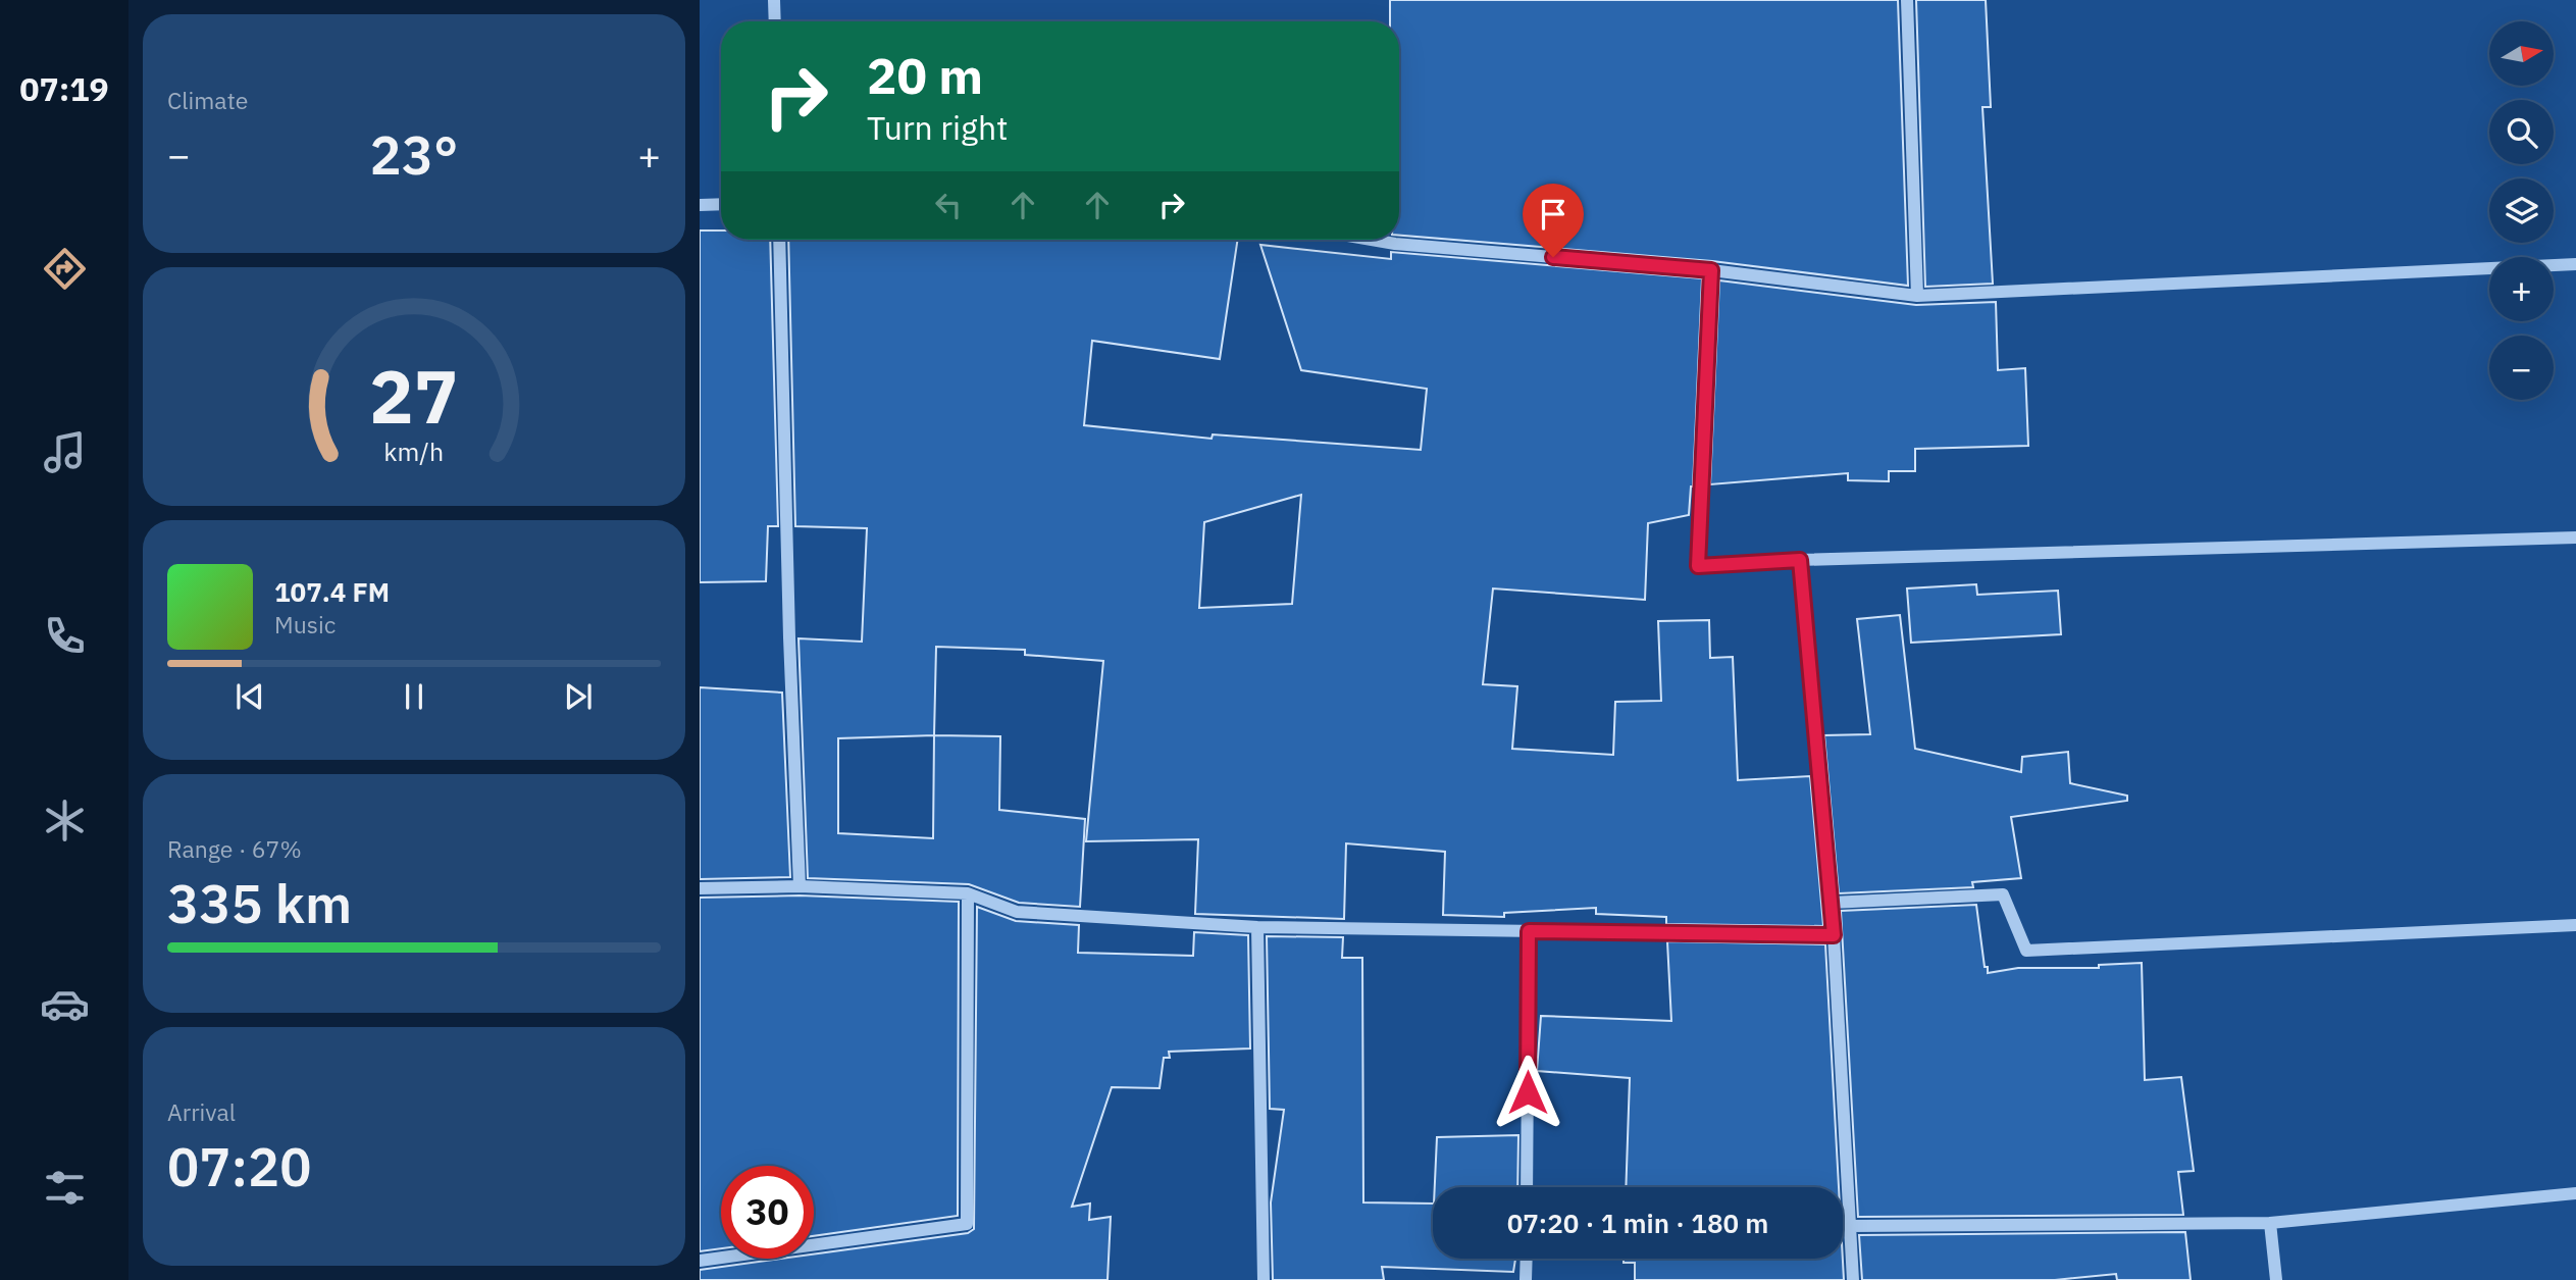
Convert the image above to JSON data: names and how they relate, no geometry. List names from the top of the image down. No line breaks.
{"north":"right","page":{"tabs":"07:19","tile":["Climate",["Range · 67%","335 km"],["Arrival","07:20"]],"map_buttons":["+","−"],"turn":["20 m","Turn right"],"heat":["−","23°","+"],"song":["107.4 FM","Music"],"limit":"30","trip":"07:20 · 1 min · 180 m","gauge":["27","km/h"]}}
